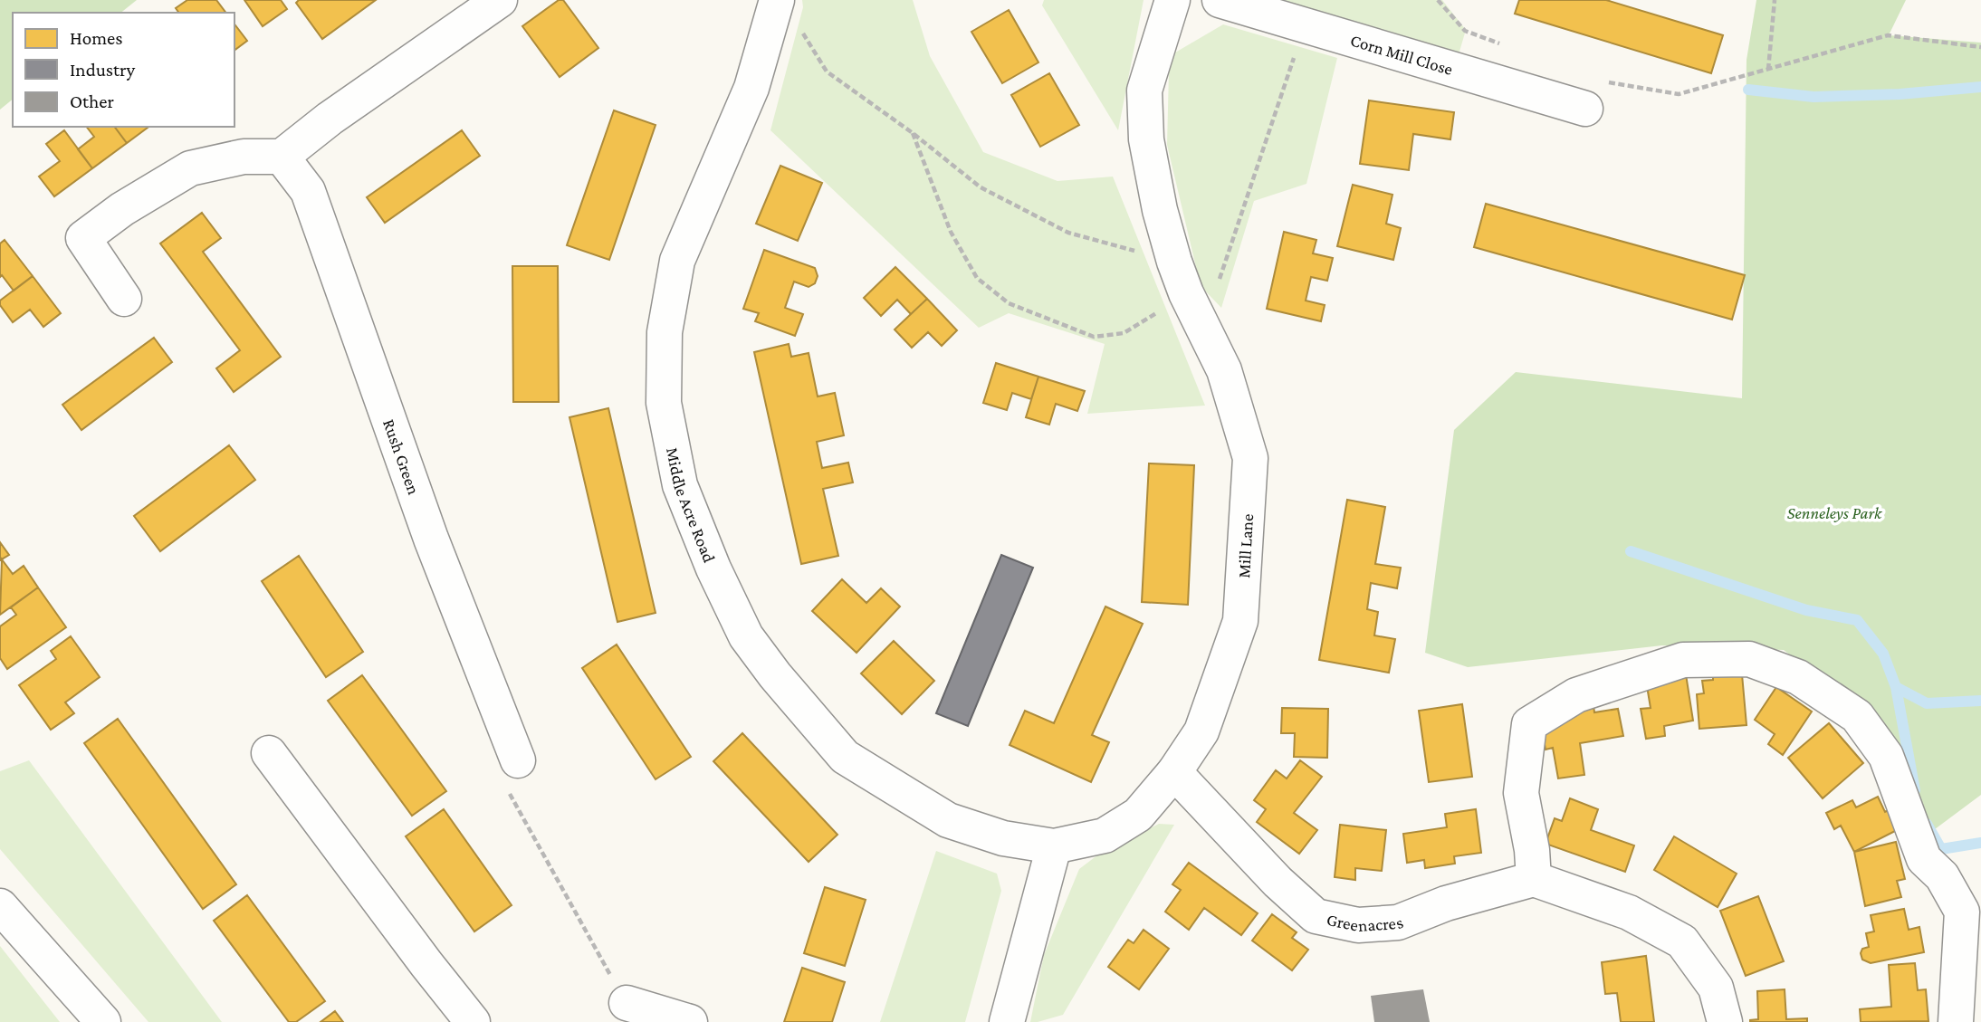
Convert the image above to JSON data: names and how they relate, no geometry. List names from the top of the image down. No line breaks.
{"streets":{"street":["Corn Mill Close","Rush Green","Middle Acre Road","Mill Lane","Greenacres"]},"crossings":[["Middle Acre Road","Mill Lane"],["Mill Lane","Greenacres"]],"parks":["Senneleys Park"],"legend":["Homes","Industry","Other"]}
